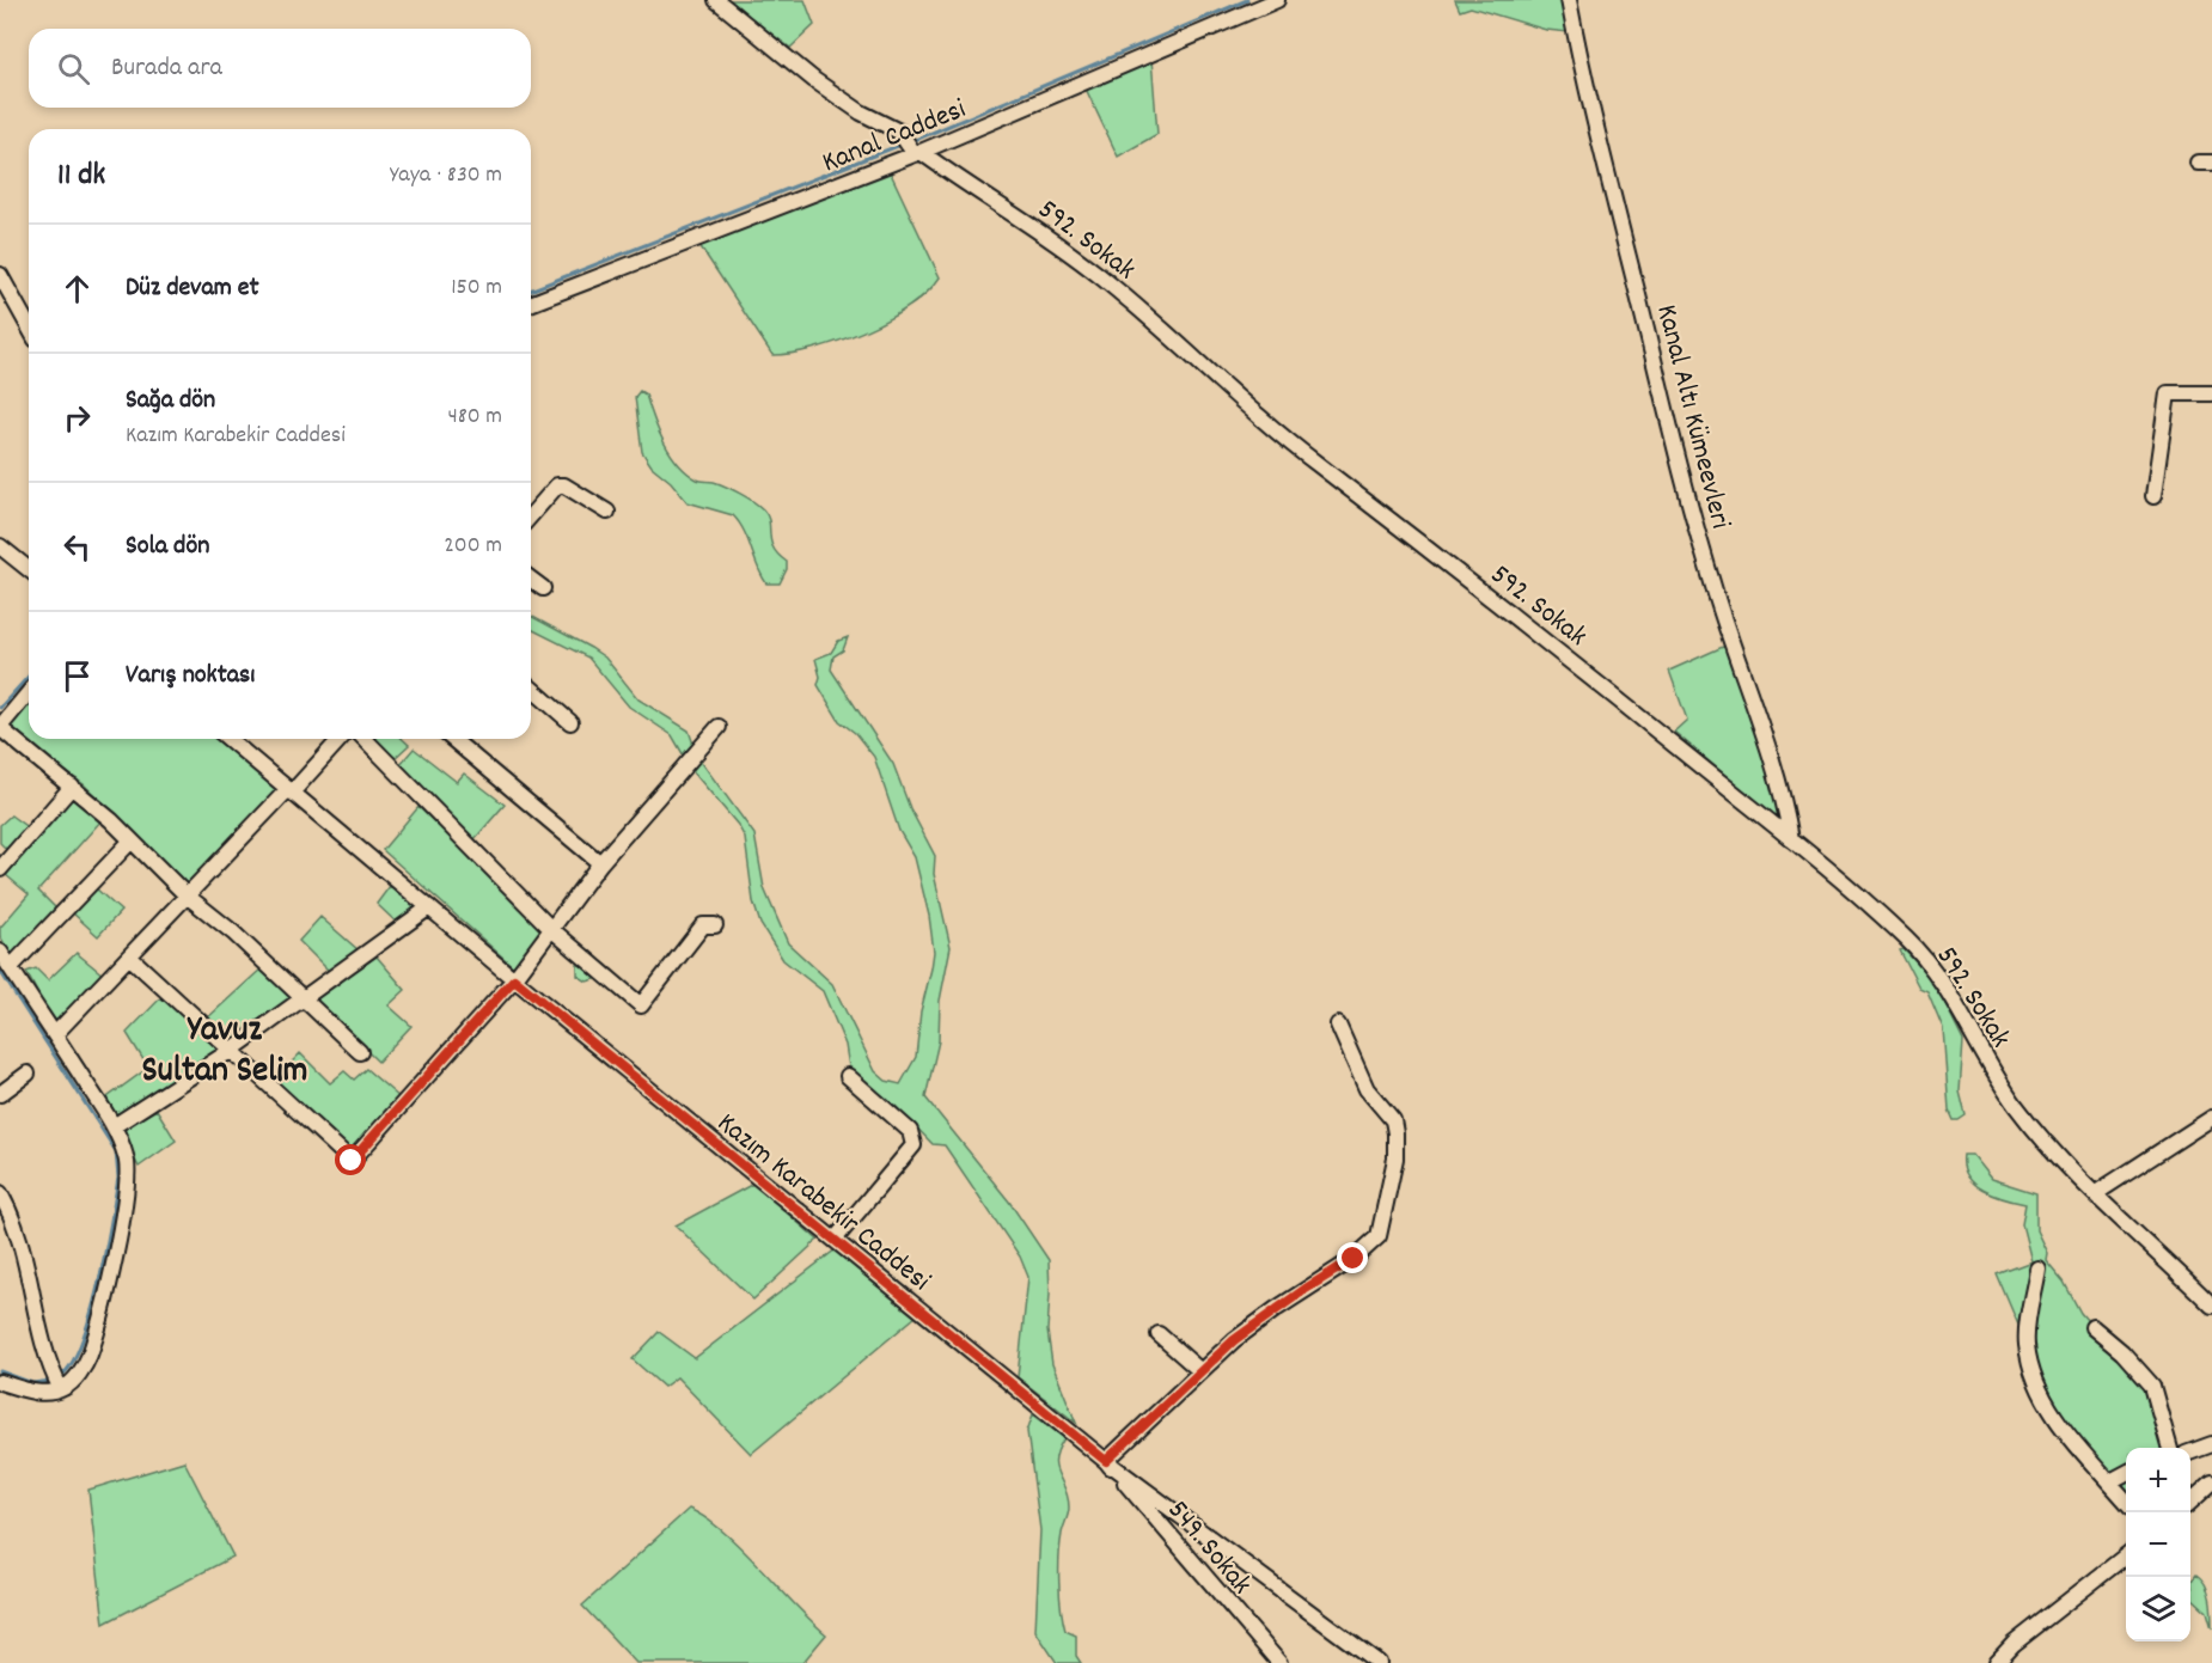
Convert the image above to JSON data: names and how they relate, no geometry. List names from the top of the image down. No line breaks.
{"streets":{"street":["Kanal Caddesi","592. Sokak","Kanal Altı Kümeevleri","Kazım Karabekir Caddesi","549. Sokak"]},"crossings":[["Kanal Caddesi","592. Sokak"],["592. Sokak","Kanal Altı Kümeevleri"],["Kazım Karabekir Caddesi","549. Sokak"]],"districts":["Yavuz Sultan Selim"],"page":{"search":"Burada ara","heading":["11 dk","Yaya · 830 m"],"list":[["Düz devam et","150 m"],["Sağa dön","Kazım Karabekir Caddesi","480 m"],["Sola dön","200 m"],"Varış noktası"],"map_buttons":["+","−"]}}
